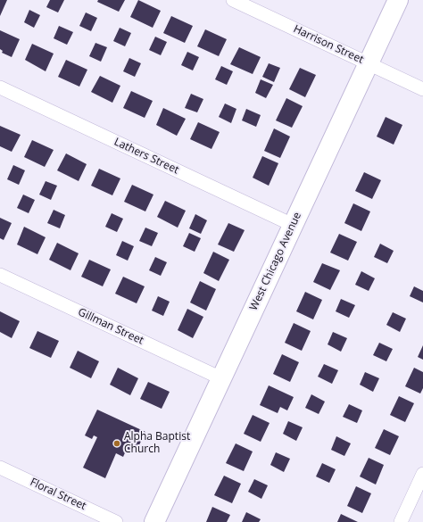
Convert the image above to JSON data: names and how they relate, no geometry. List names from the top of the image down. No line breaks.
{"streets":{"street":["Harrison Street","Lathers Street","West Chicago Avenue","Gillman Street","Floral Street"]},"crossings":[["Harrison Street","West Chicago Avenue"],["Lathers Street","West Chicago Avenue"],["West Chicago Avenue","Gillman Street"]],"places":["Alpha Baptist Church"]}
